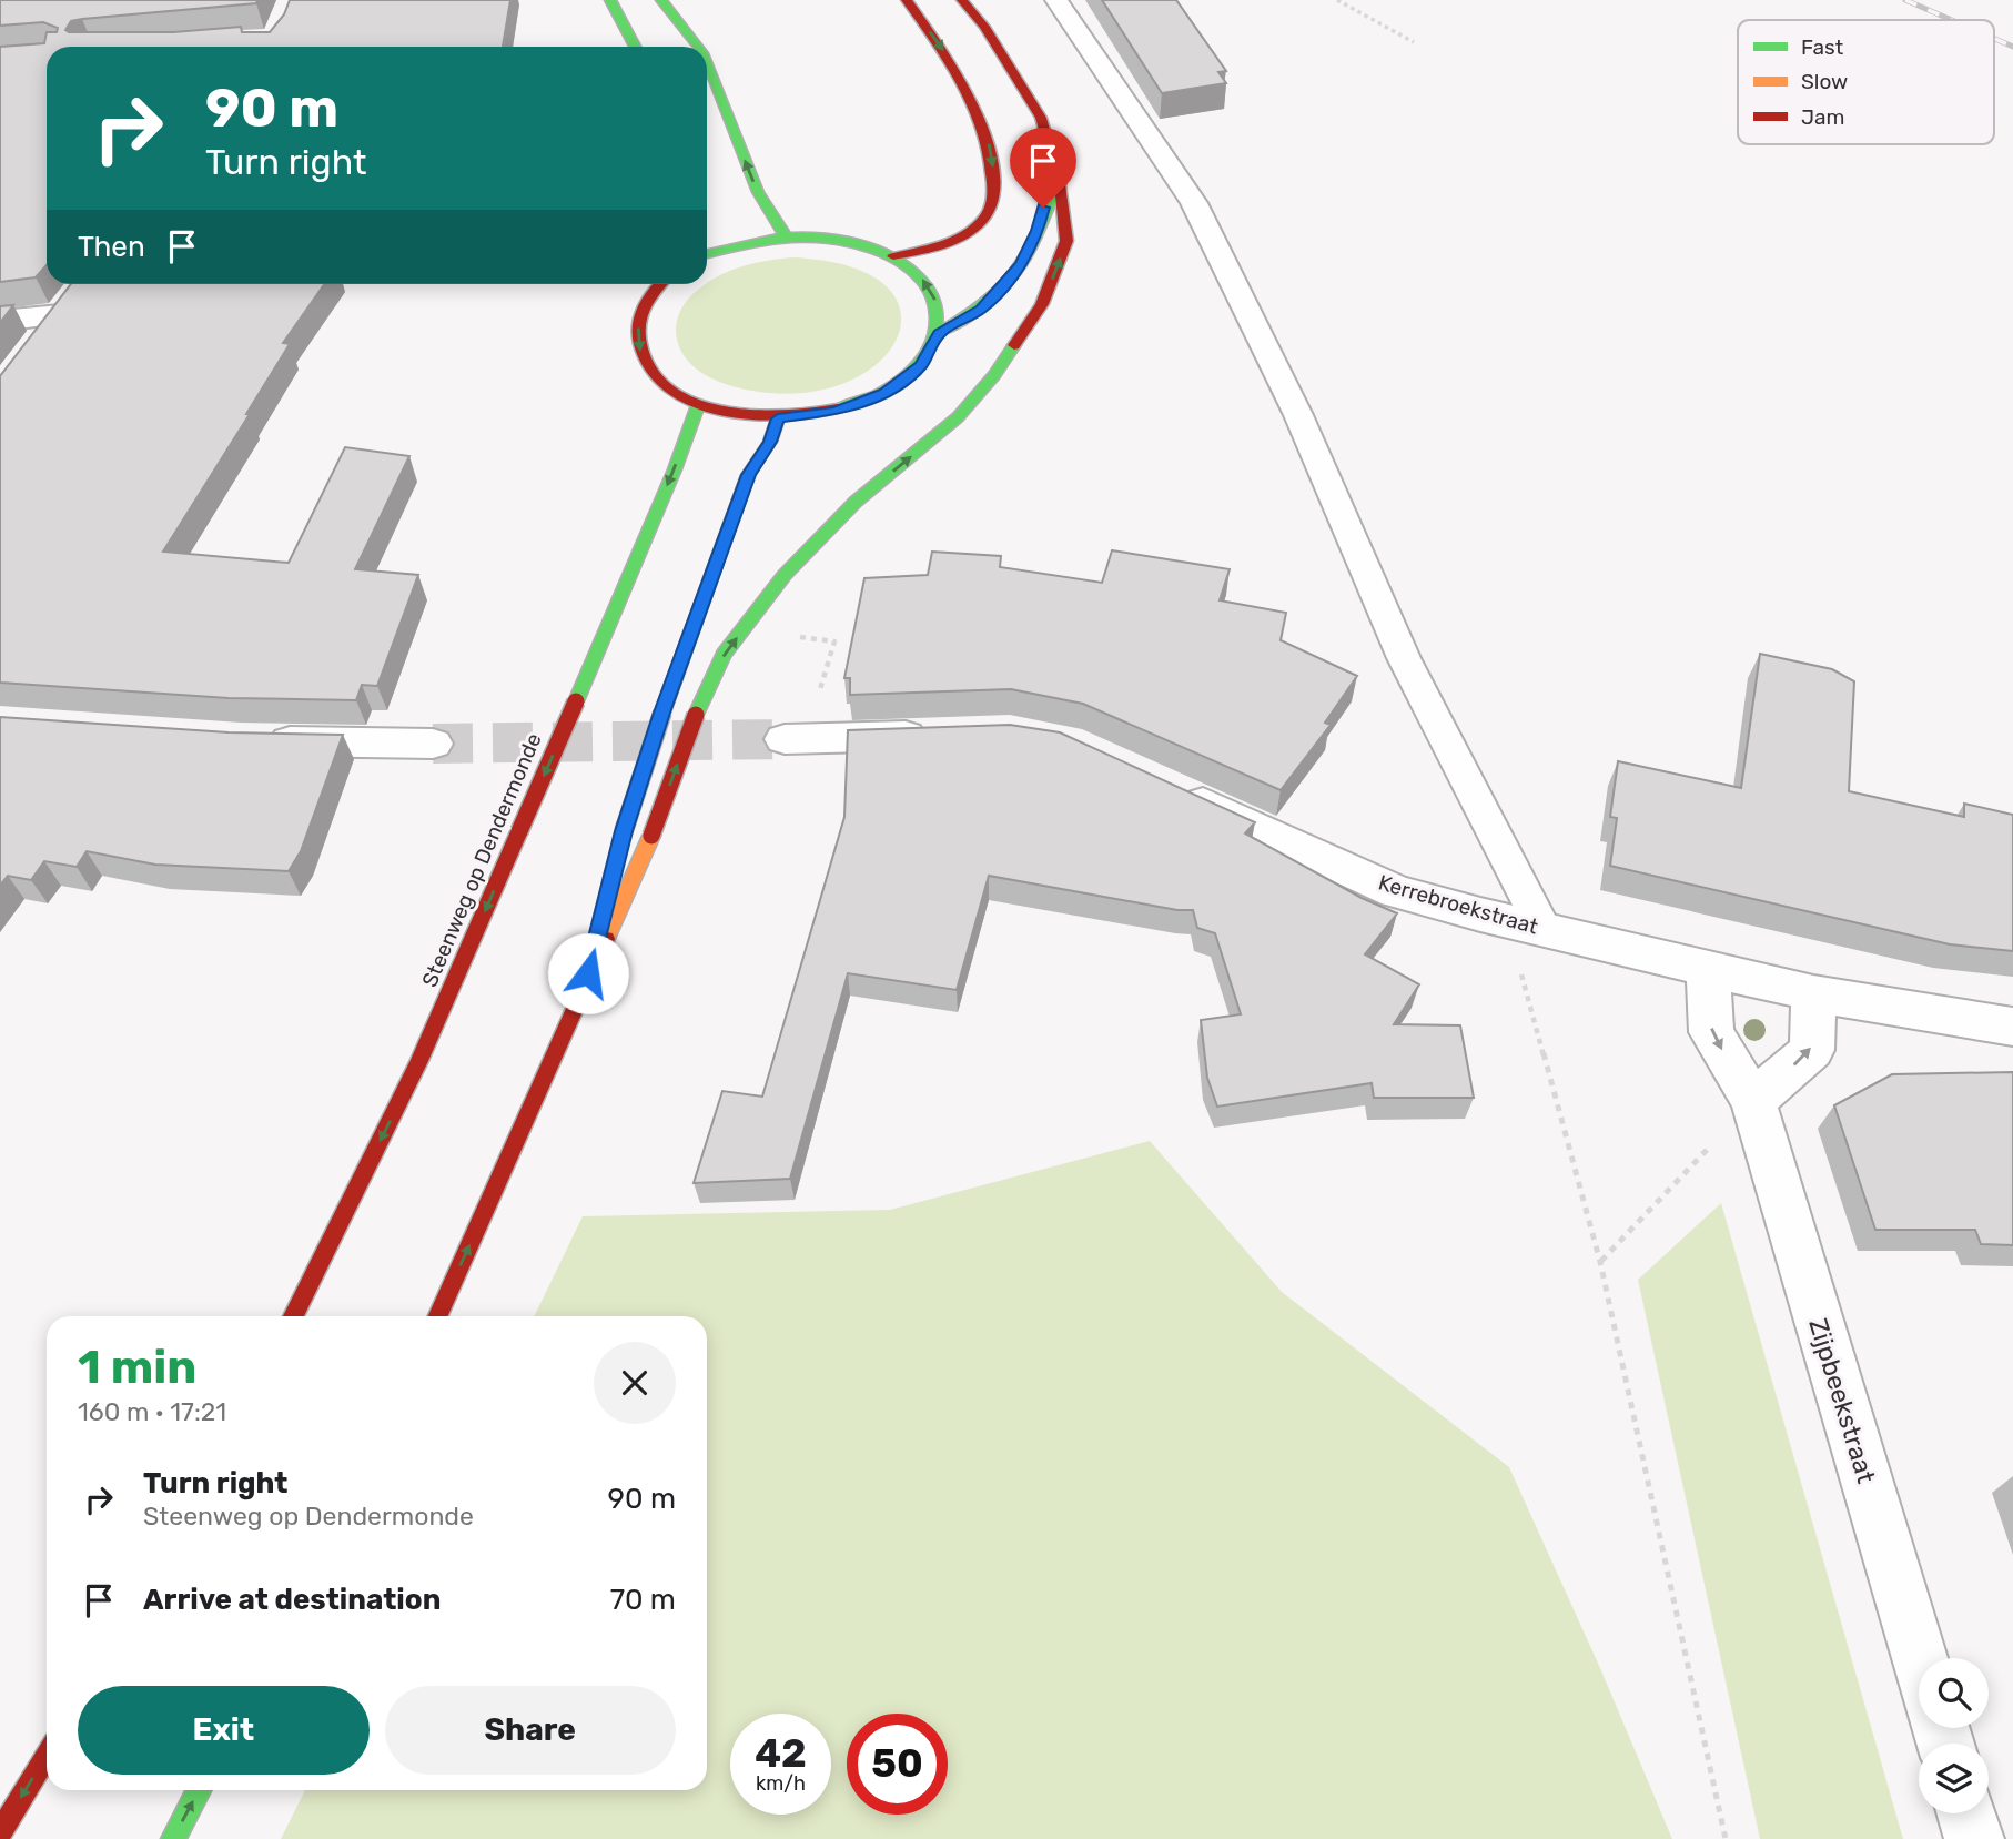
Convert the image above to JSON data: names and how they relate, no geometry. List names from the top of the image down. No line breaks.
{"streets":{"main road":["Steenweg op Dendermonde"],"street":["Kerrebroekstraat","Zijpbeekstraat"]},"crossings":[["Kerrebroekstraat","Zijpbeekstraat"]],"legend":["Fast","Slow","Jam"],"page":{"turn":["90 m","Turn right"],"then":"Then","heading":["1 min","160 m · 17:21"],"list":[{"name":"Turn right","note":"Steenweg op Dendermonde","value":"90 m"},{"name":"Arrive at destination","value":"70 m"}],"buttons":["Exit","Share"],"speed":"42 km/h","limit":"50"}}
